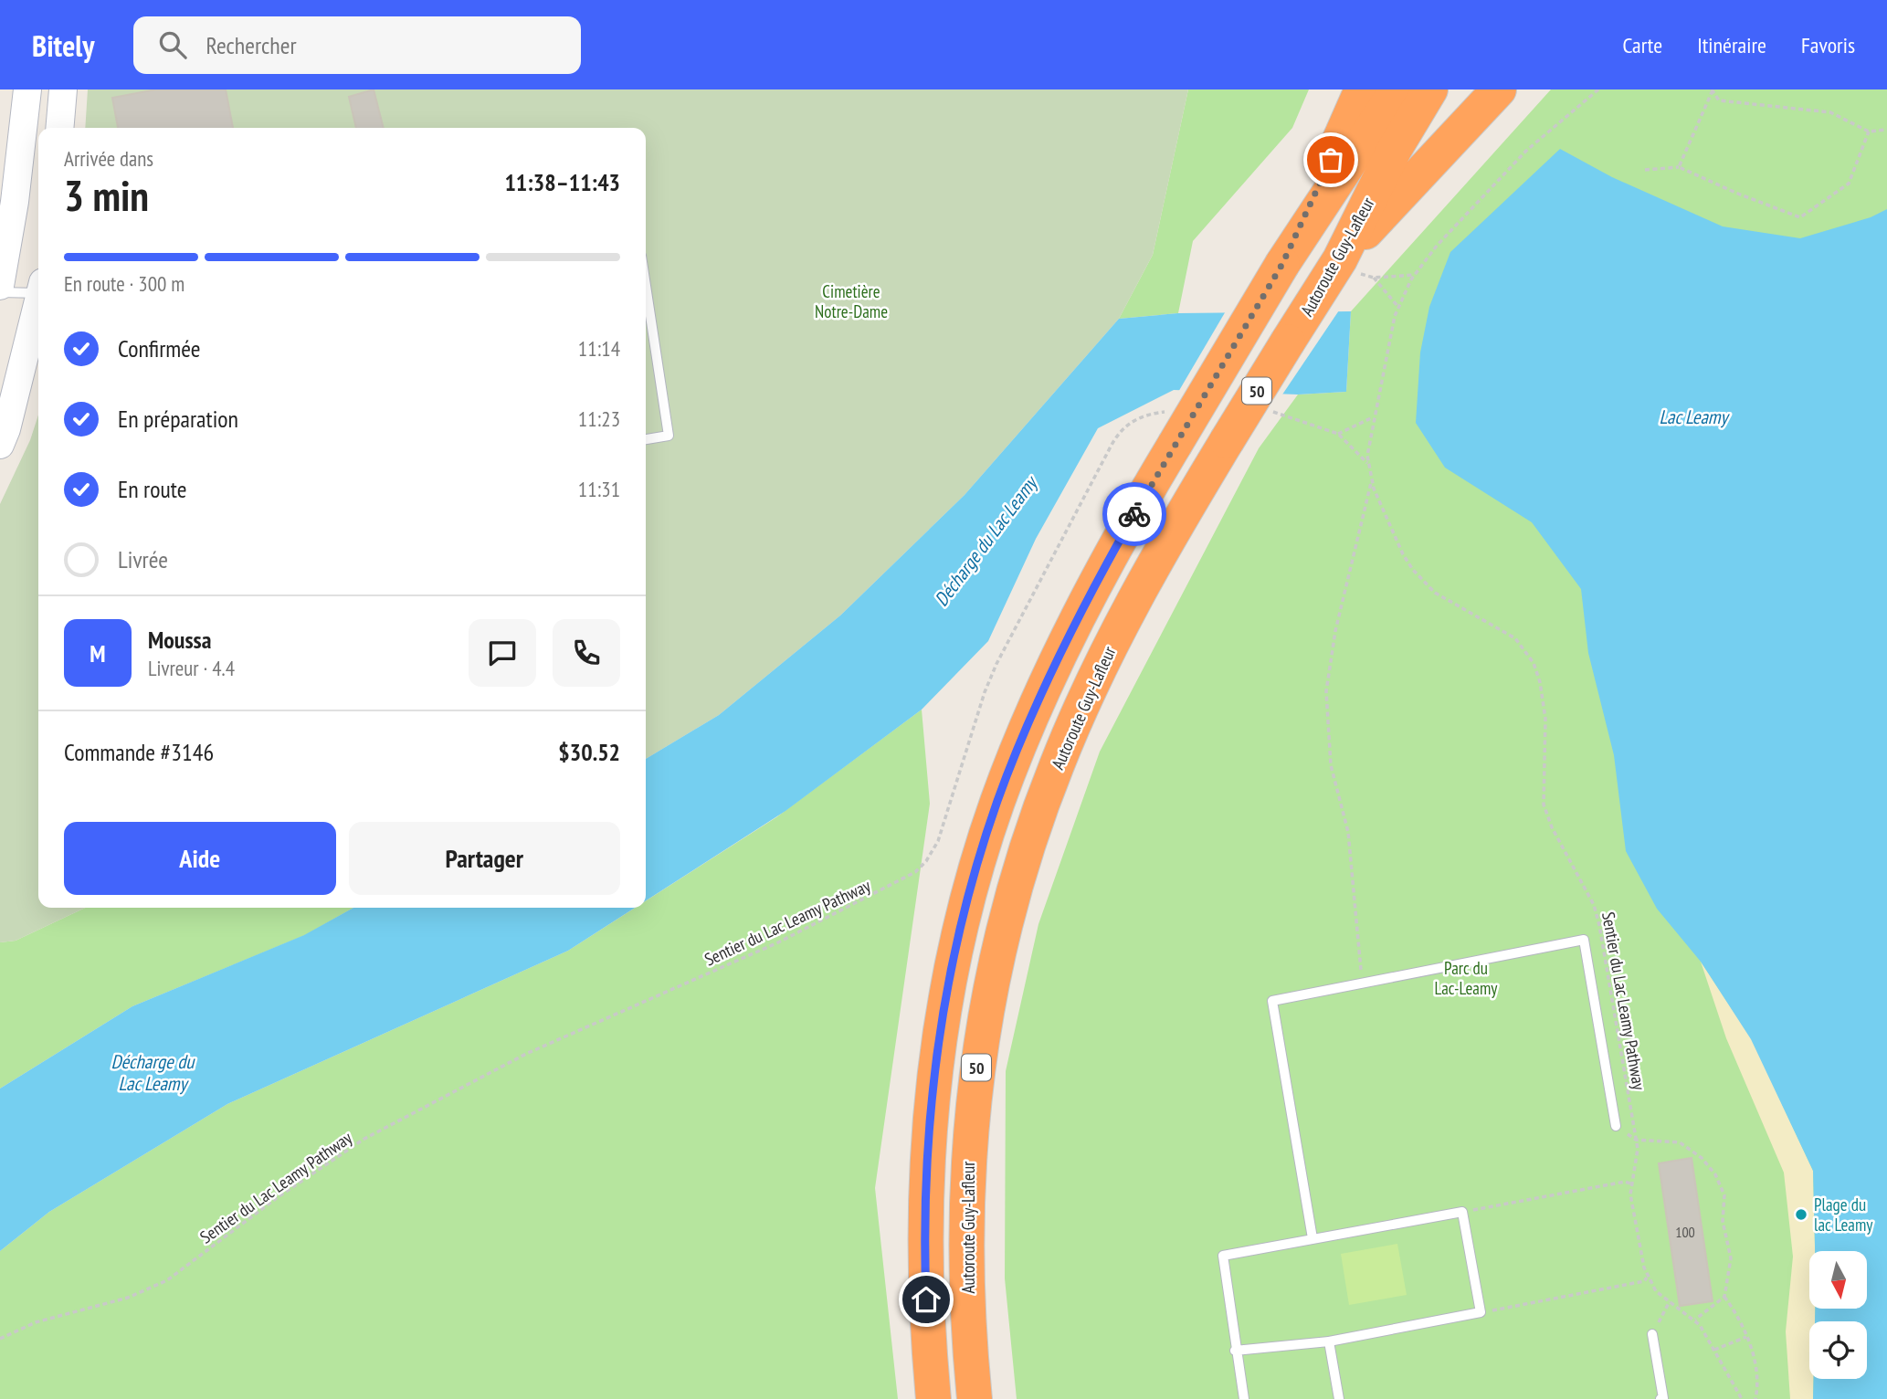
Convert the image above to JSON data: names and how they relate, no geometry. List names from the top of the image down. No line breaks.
{"streets":{"highway":["Autoroute Guy-Lafleur","50"],"path":["Sentier du Lac Leamy Pathway"]},"water":["Lac Leamy","Décharge du Lac Leamy"],"parks":["Cimetière Notre-Dame","Parc du Lac-Leamy"],"places":["Plage du lac Leamy"],"house_numbers":["100"],"north":"bottom","page":{"header":"Bitely","search":"Rechercher","nav":["Carte","Itinéraire","Favoris"],"heading":["3 min","Arrivée dans","11:38–11:43"],"panel":["Moussa","Livreur · 4.4","Commande #3146","$30.52"],"bar":"En route · 300 m","list":[["Confirmée","11:14"],["En préparation","11:23"],["En route","11:31"],"Livrée"],"round":"M","buttons":["Aide","Partager"]}}
